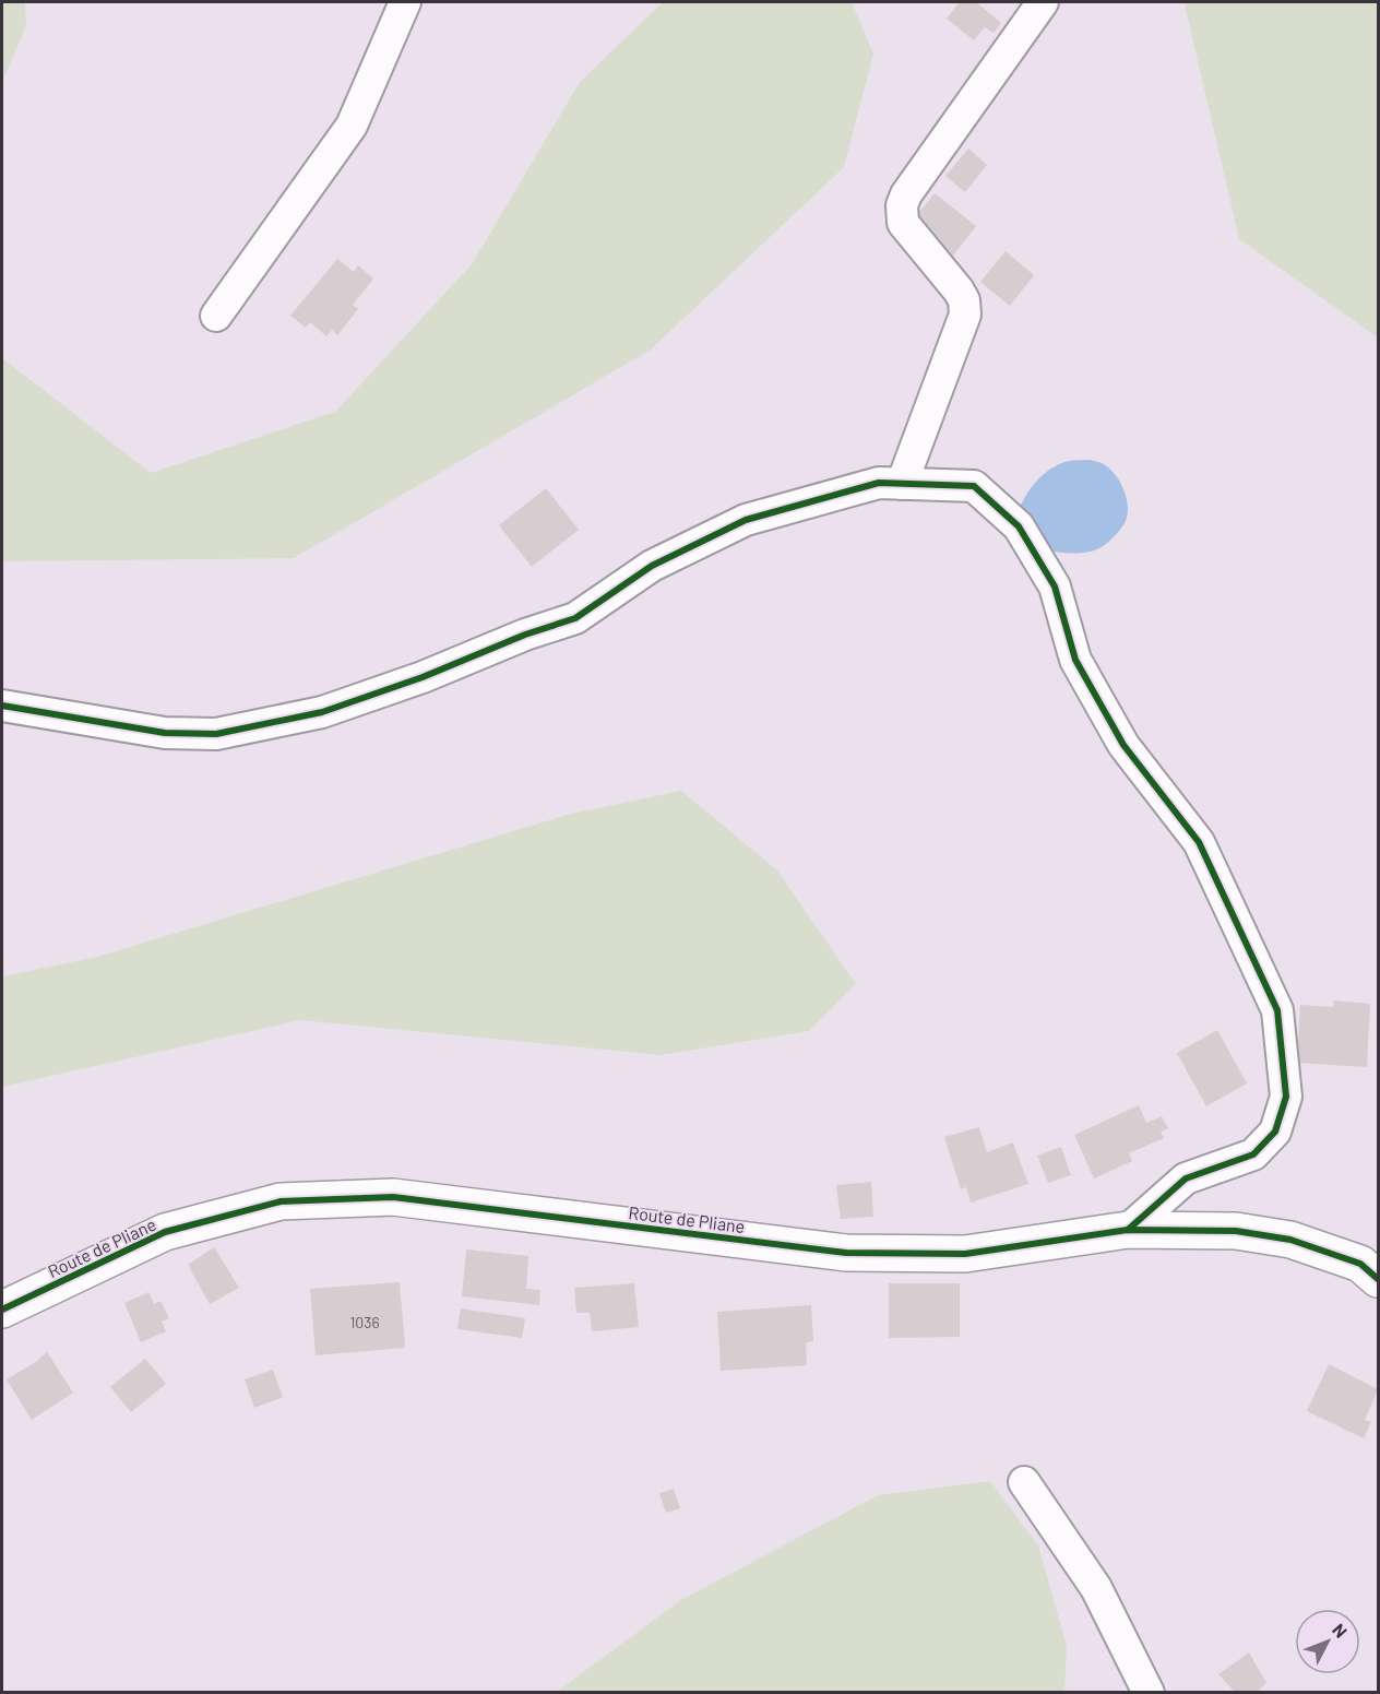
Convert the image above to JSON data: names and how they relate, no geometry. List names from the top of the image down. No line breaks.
{"streets":{"street":["Route de Pliane"]},"house_numbers":["1036"],"north":"top right"}
